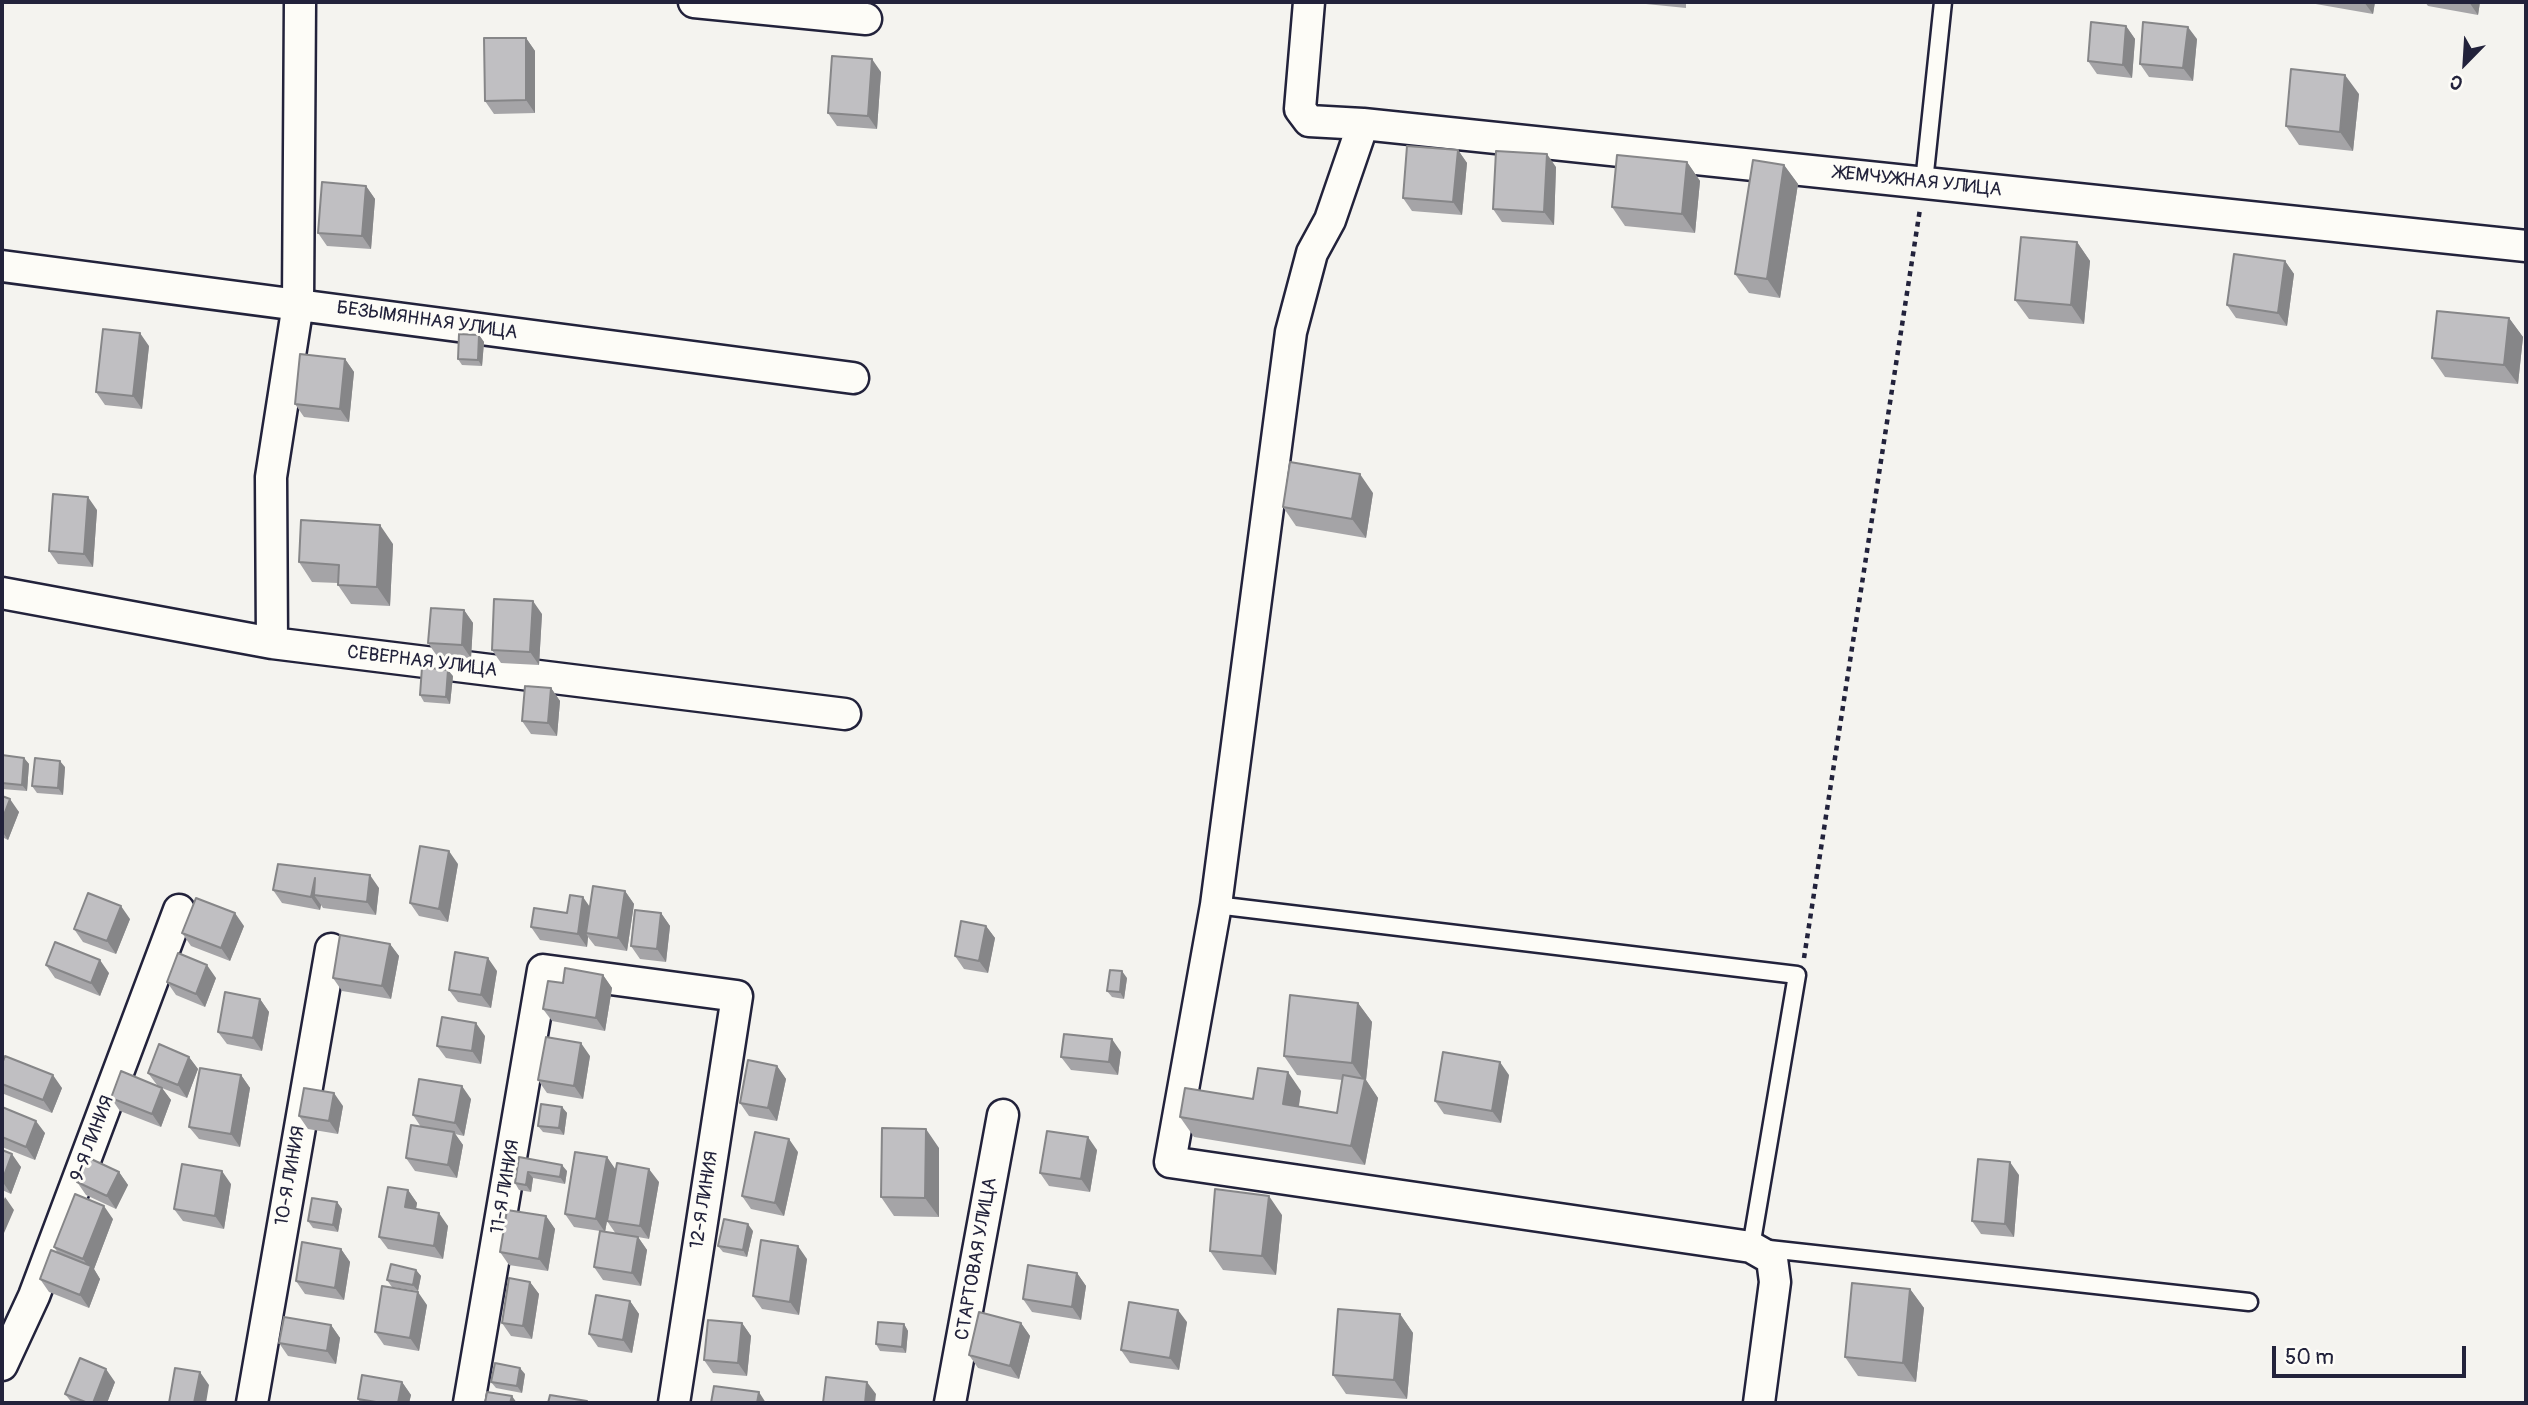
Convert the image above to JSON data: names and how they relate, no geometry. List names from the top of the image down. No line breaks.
{"streets":{"street":["ЖЕМЧУЖНАЯ УЛИЦА","БЕЗЫМЯННАЯ УЛИЦА","СЕВЕРНАЯ УЛИЦА","9-Я ЛИНИЯ","10-Я ЛИНИЯ","11-Я ЛИНИЯ","12-Я ЛИНИЯ","СТАРТОВАЯ УЛИЦА"]},"crossings":[["11-Я ЛИНИЯ","12-Я ЛИНИЯ"]],"scale_bar":"50 m","north":"bottom left"}
